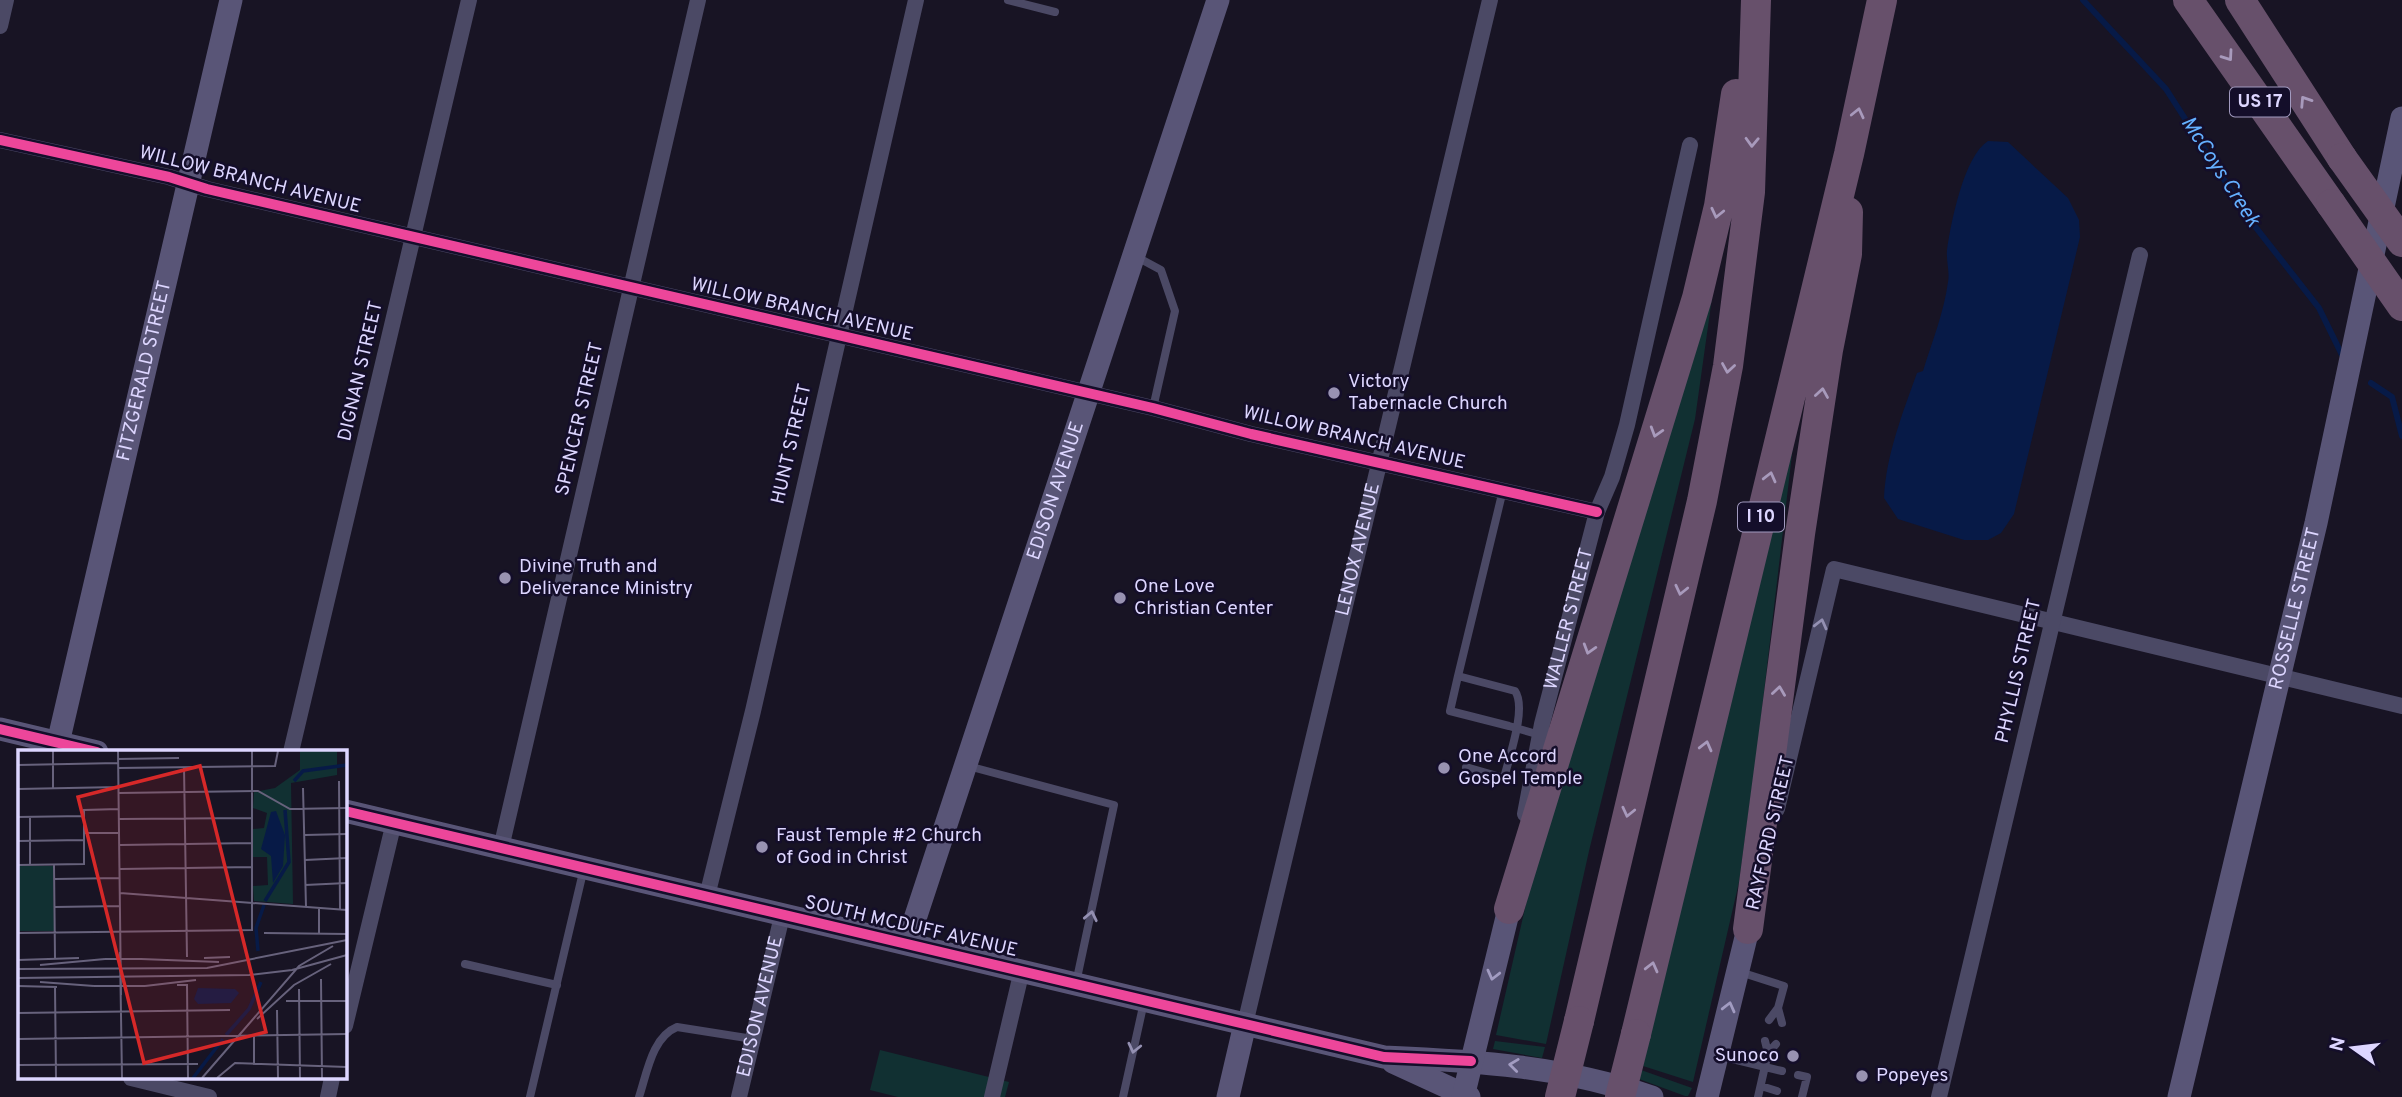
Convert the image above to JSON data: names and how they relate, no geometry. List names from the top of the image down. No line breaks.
{"streets":{"highway":["US 17","I 10"],"main road":["FITZGERALD STREET","EDISON AVENUE","LENOX AVENUE","ROSSELLE STREET","WALLER STREET","RAYFORD STREET","SOUTH MCDUFF AVENUE"],"street":["WILLOW BRANCH AVENUE","DIGNAN STREET","SPENCER STREET","HUNT STREET","PHYLLIS STREET"]},"crossings":[["WILLOW BRANCH AVENUE","FITZGERALD STREET"],["WILLOW BRANCH AVENUE","DIGNAN STREET"],["WILLOW BRANCH AVENUE","SPENCER STREET"],["WILLOW BRANCH AVENUE","HUNT STREET"],["WILLOW BRANCH AVENUE","EDISON AVENUE"],["WILLOW BRANCH AVENUE","LENOX AVENUE"],["WILLOW BRANCH AVENUE","WALLER STREET"],["SPENCER STREET","SOUTH MCDUFF AVENUE"],["HUNT STREET","SOUTH MCDUFF AVENUE"],["EDISON AVENUE","SOUTH MCDUFF AVENUE"],["LENOX AVENUE","SOUTH MCDUFF AVENUE"],["WALLER STREET","SOUTH MCDUFF AVENUE"],["PHYLLIS STREET","RAYFORD STREET"]],"water":["McCoys Creek"],"places":["Victory Tabernacle Church","Divine Truth and Deliverance Ministry","One Love Christian Center","One Accord Gospel Temple","Faust Temple #2 Church of God in Christ","Sunoco","Popeyes"],"north":"left"}
